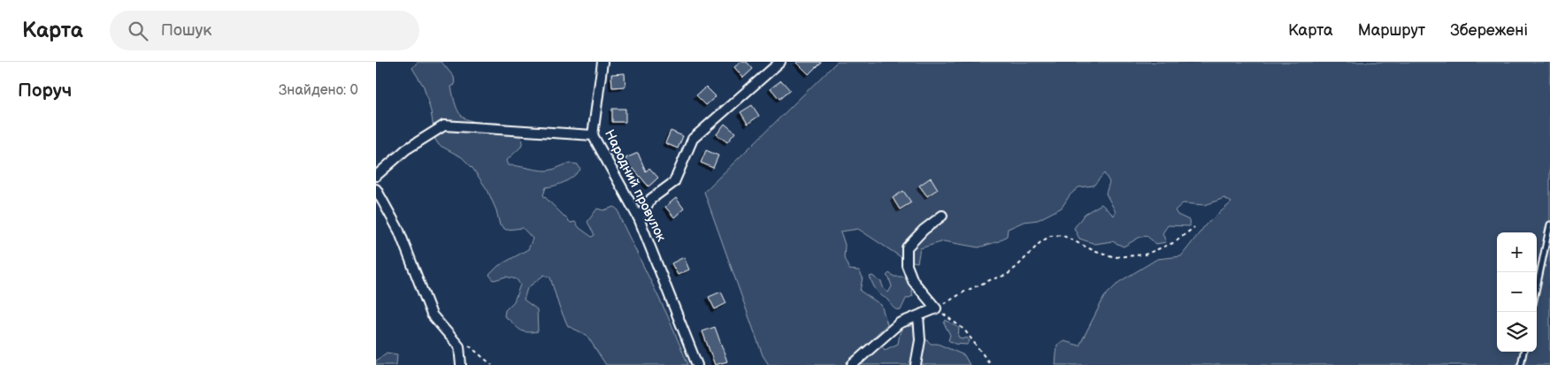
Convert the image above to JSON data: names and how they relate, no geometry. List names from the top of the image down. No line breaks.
{"streets":{"street":["Народний провулок"]},"page":{"header":"Карта","search":"Пошук","nav":["Карта","Маршрут","Збережені"],"heading":["Поруч","Знайдено: 0"],"map_buttons":["+","−"]}}
